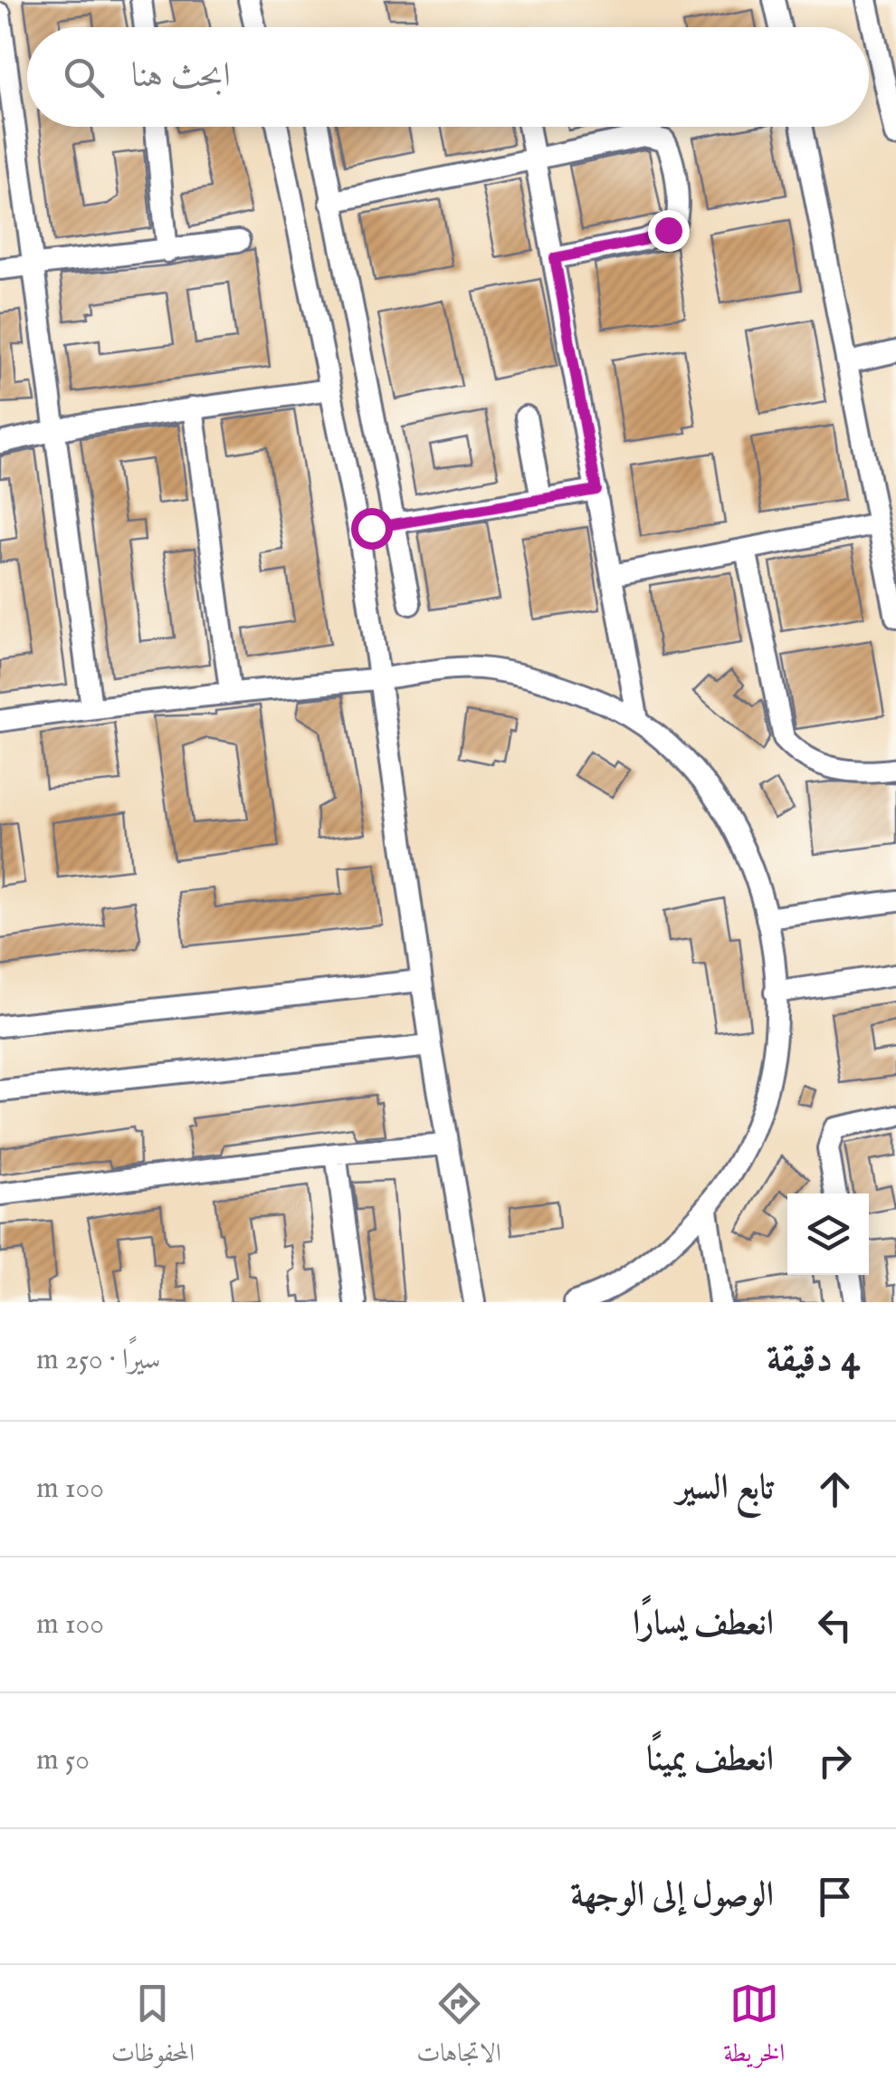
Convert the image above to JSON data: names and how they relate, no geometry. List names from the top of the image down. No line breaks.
{"page":{"search":"ابحث هنا","heading":["4 دقيقة","سيرًا · 250 m"],"list":[["تابع السير","100 m"],["انعطف يسارًا","100 m"],["انعطف يمينًا","50 m"],"الوصول إلى الوجهة"],"nav":["الخريطة","الاتجاهات","المحفوظات"]}}
